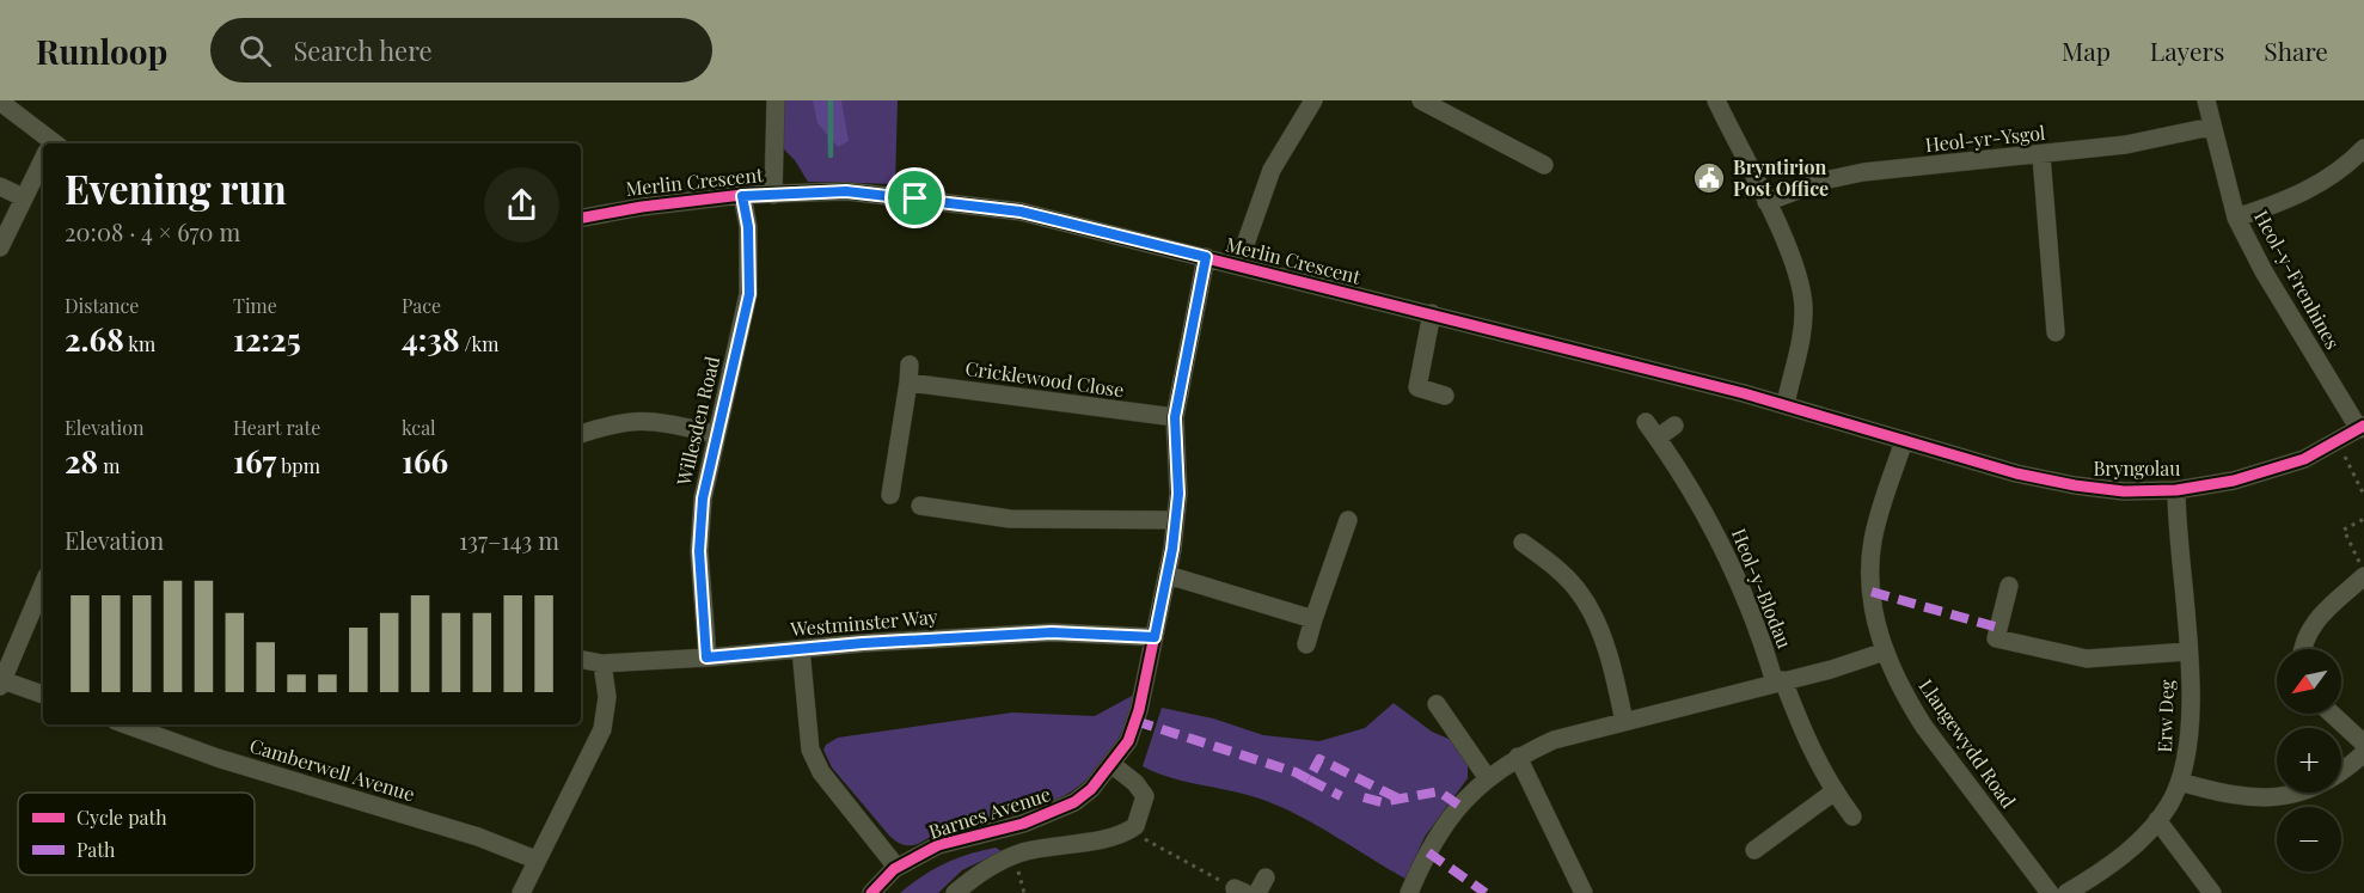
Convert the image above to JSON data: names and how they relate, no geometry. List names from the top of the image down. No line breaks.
{"streets":{"street":["Heol-yr-Ysgol","Merlin Crescent","Heol-y-Frenhines","Cricklewood Close","Willesden Road","Bryngolau","Heol-y-Blodau","Westminster Way","Erw Deg","Llangewydd Road","Camberwell Avenue","Barnes Avenue"]},"crossings":[["Heol-yr-Ysgol","Heol-y-Frenhines"],["Merlin Crescent","Willesden Road"],["Merlin Crescent","Bryngolau"],["Merlin Crescent","Llangewydd Road"],["Merlin Crescent","Barnes Avenue"],["Heol-y-Frenhines","Bryngolau"],["Cricklewood Close","Barnes Avenue"],["Willesden Road","Westminster Way"],["Bryngolau","Erw Deg"],["Bryngolau","Llangewydd Road"],["Westminster Way","Barnes Avenue"]],"places":{"public building":["Bryntirion Post Office"]},"legend":["Cycle path","Path"],"north":"bottom left","page":{"header":"Runloop","search":"Search here","nav":["Map","Layers","Share"],"heading":["Evening run","20:08 · 4 × 670 m"],"stats":[["Distance","2.68 km"],["Time","12:25"],["Pace","4:38 /km"],["Elevation","28 m"],["Heart rate","167 bpm"],["kcal","166"]],"chart":["Elevation","137–143 m"],"map_buttons":["+","−"]}}
